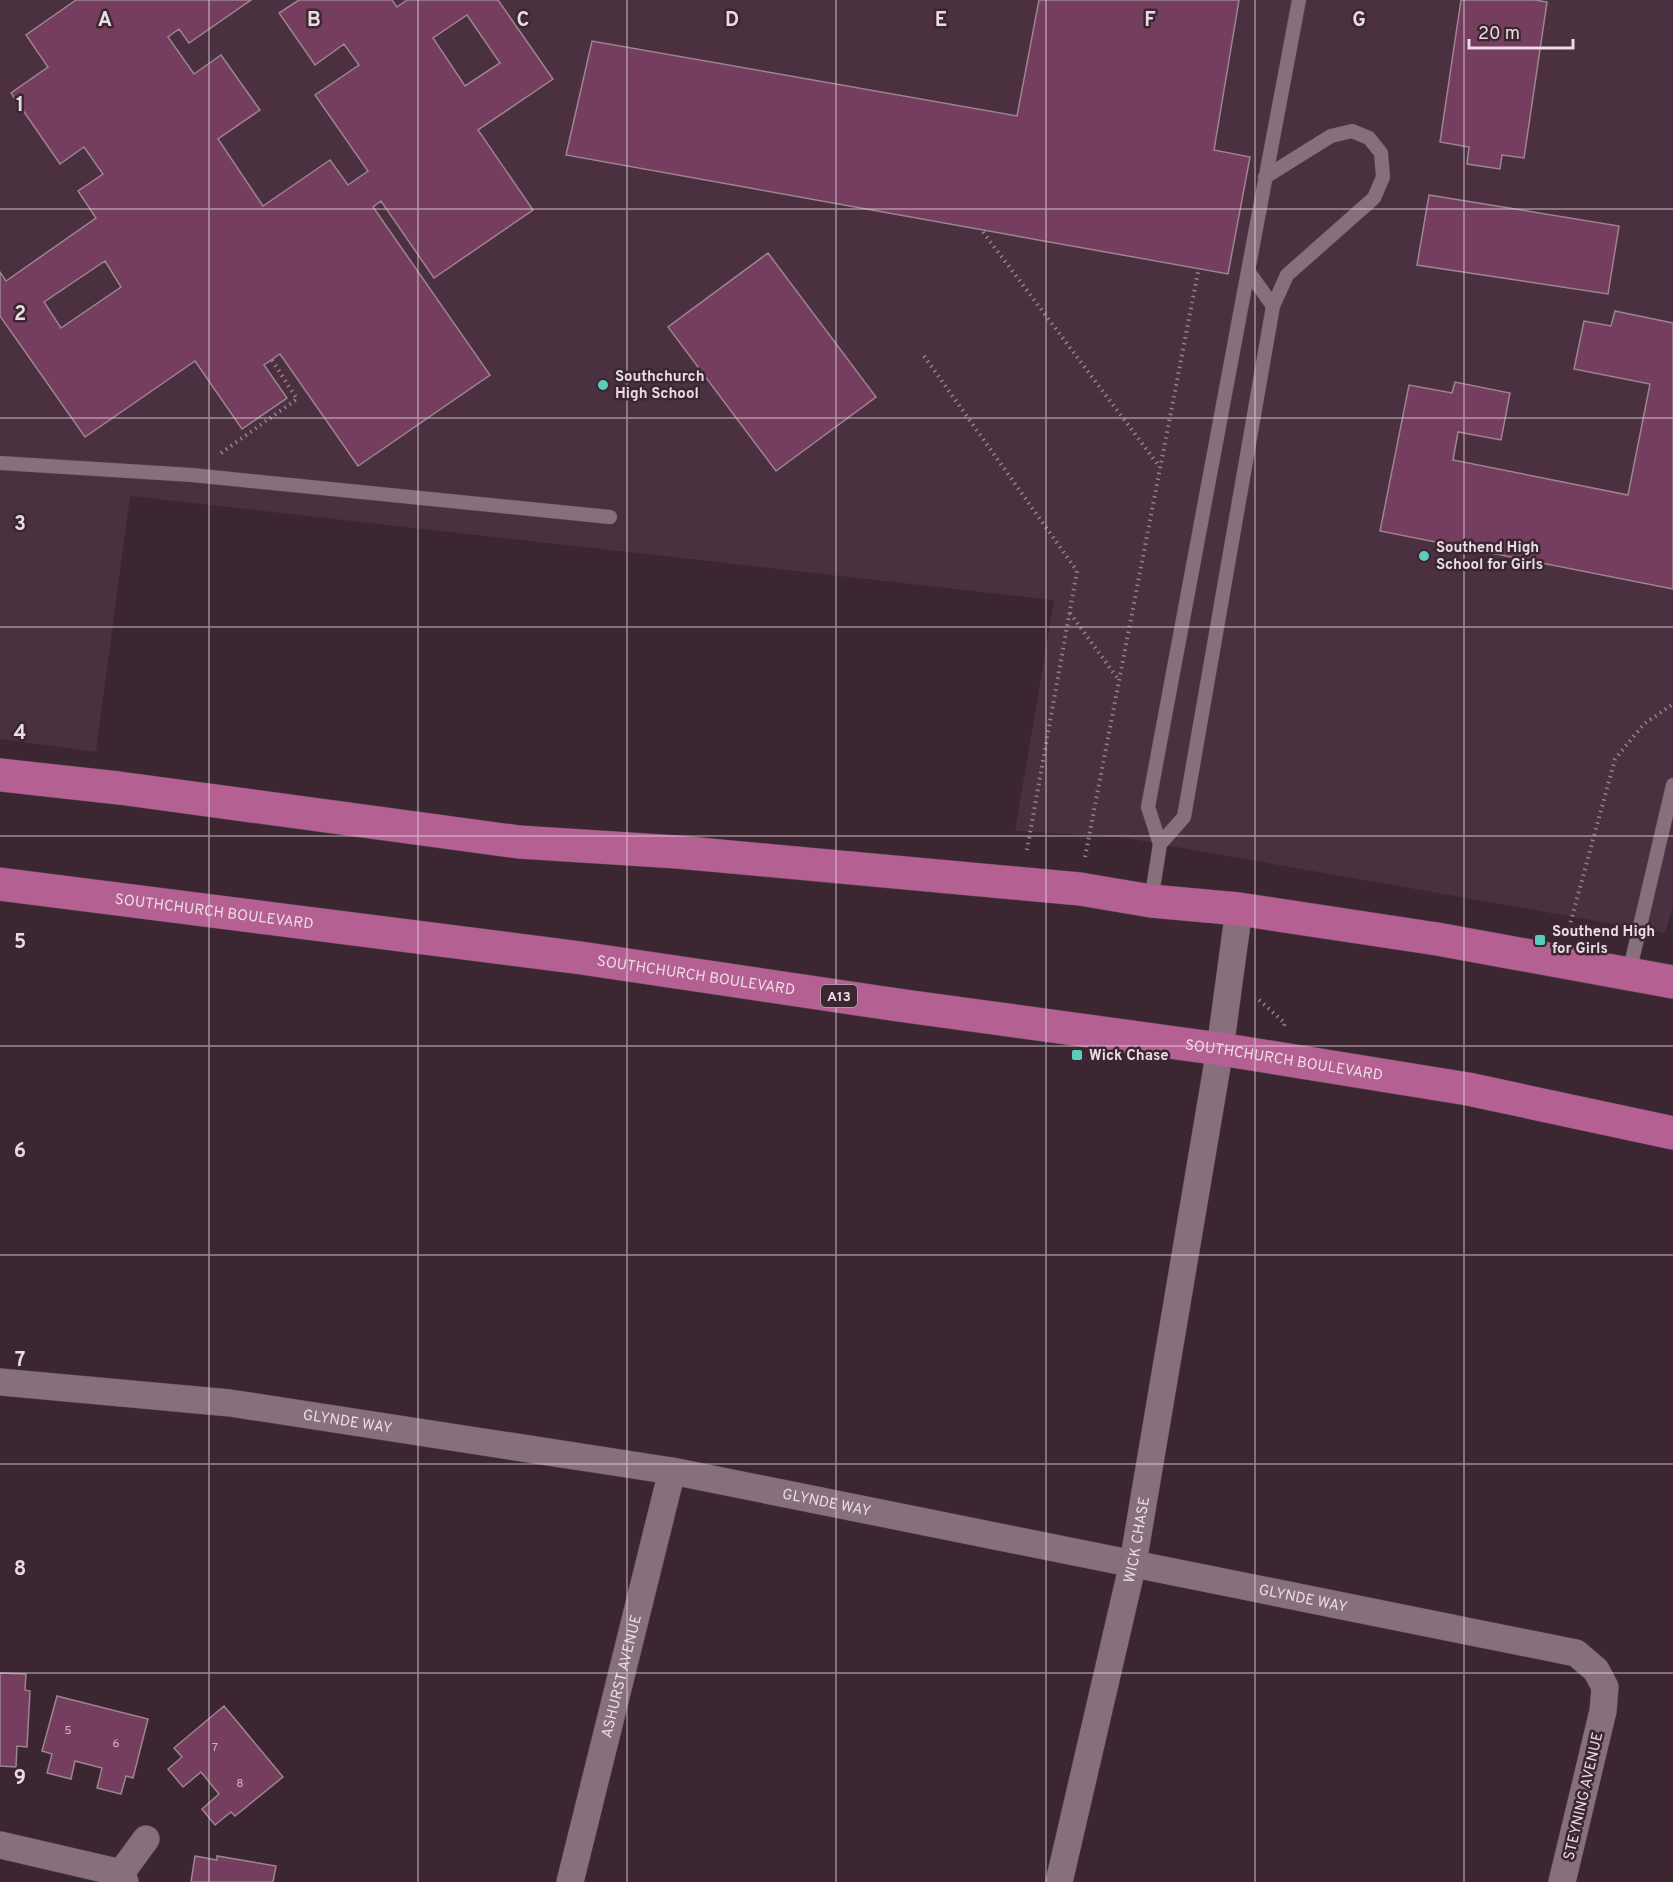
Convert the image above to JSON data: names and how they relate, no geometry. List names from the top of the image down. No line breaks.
{"streets":{"main road":["SOUTHCHURCH BOULEVARD","A13"],"street":["GLYNDE WAY","WICK CHASE","ASHURST AVENUE","STEYNING AVENUE"]},"crossings":[["SOUTHCHURCH BOULEVARD","WICK CHASE"],["GLYNDE WAY","WICK CHASE"],["GLYNDE WAY","ASHURST AVENUE"],["GLYNDE WAY","STEYNING AVENUE"]],"places":{"other":["Southchurch High School","Southend High School for Girls"],"transit":["Southend High for Girls","Wick Chase"]},"house_numbers":["5","6","7","8"],"scale_bar":"20 m","grid":{"columns":["A","B","C","D","E","F","G"],"rows":["1","2","3","4","5","6","7","8","9"]}}
